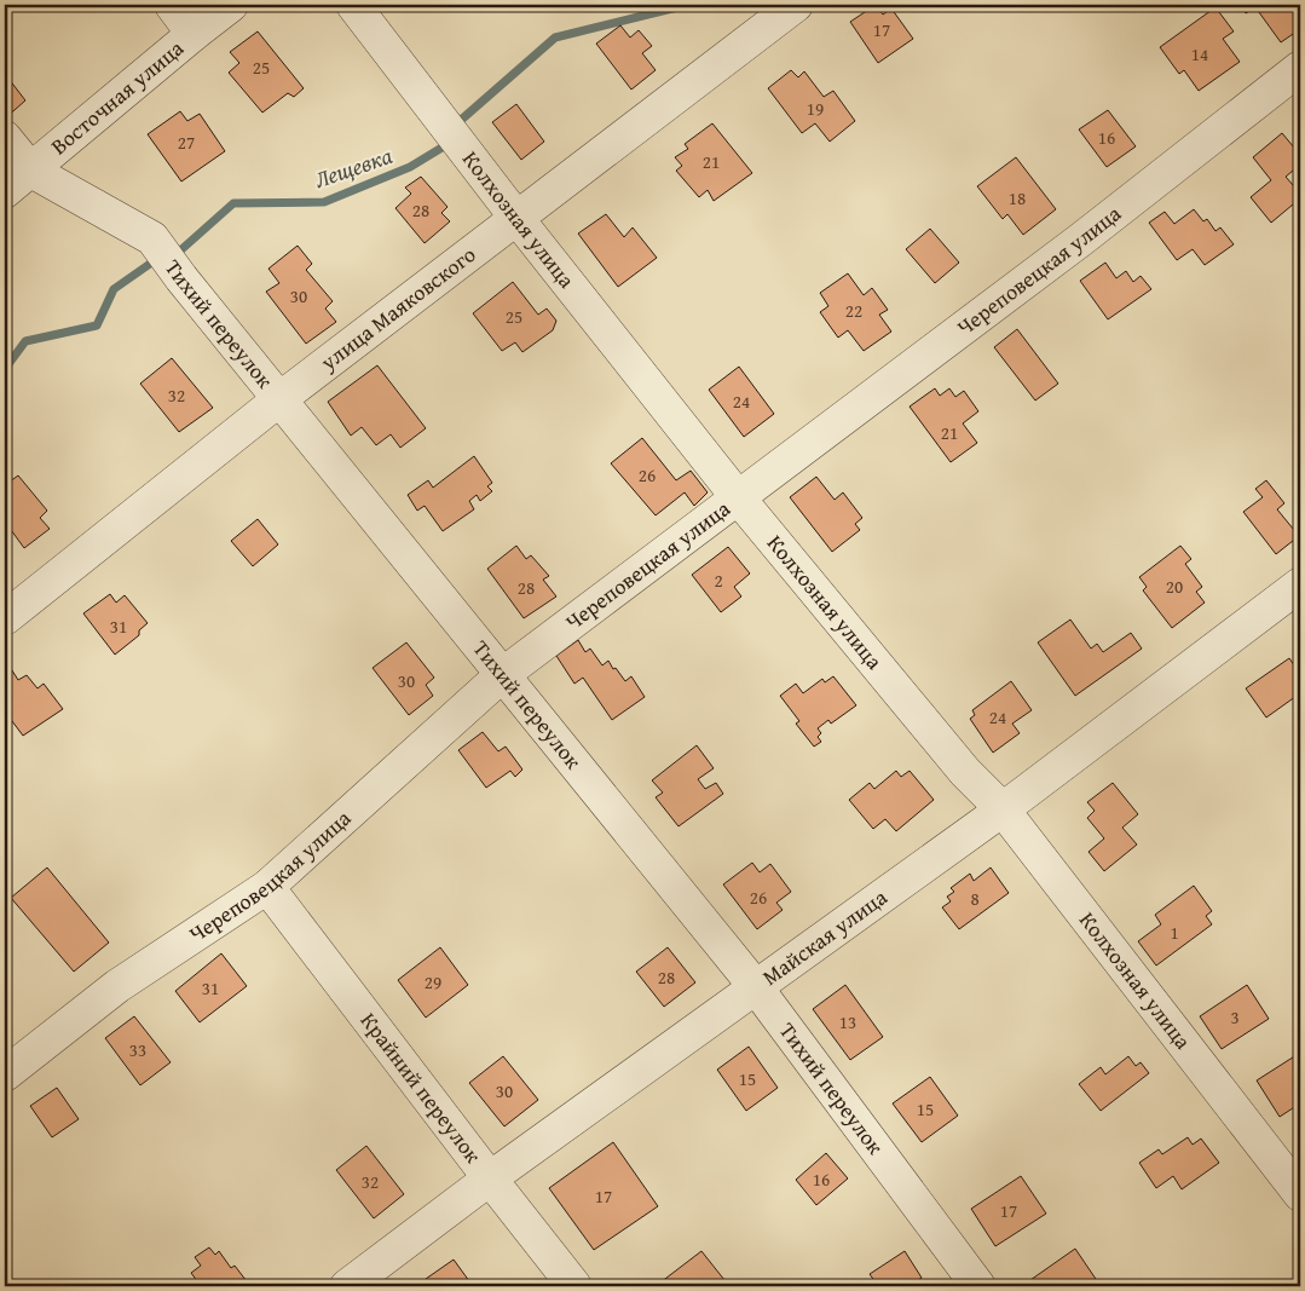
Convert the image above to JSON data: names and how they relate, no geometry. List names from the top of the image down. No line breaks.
{"streets":{"street":["Восточная улица","Колхозная улица","Череповецкая улица","улица Маяковского","Тихий переулок","Майская улица","Крайний переулок"]},"crossings":[["Восточная улица","Тихий переулок"],["Колхозная улица","Череповецкая улица"],["Колхозная улица","улица Маяковского"],["Колхозная улица","Майская улица"],["Череповецкая улица","Тихий переулок"],["Череповецкая улица","Крайний переулок"],["улица Маяковского","Тихий переулок"],["Тихий переулок","Майская улица"],["Майская улица","Крайний переулок"]],"water":["Лещевка"],"house_numbers":["17","14","25","19","16","27","21","18","28","30","22","25","32","24","21","26","2","20","28","31","30","24","26","8","1","28","29","31","3","13","33","15","30","15","16","32","17","17"]}
